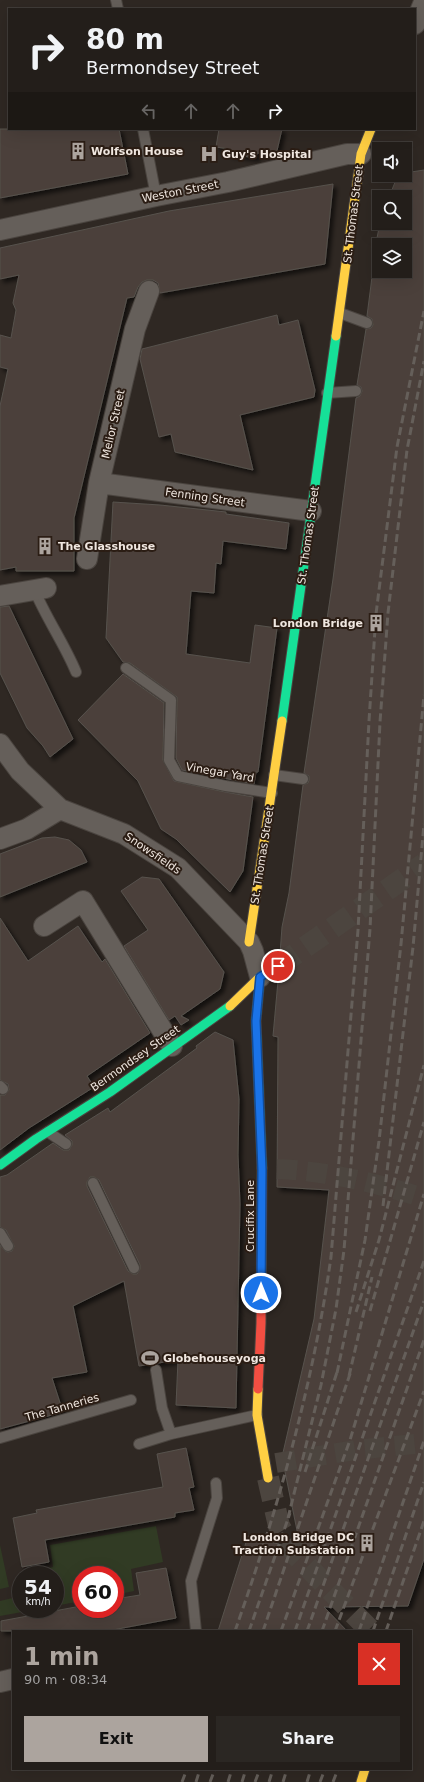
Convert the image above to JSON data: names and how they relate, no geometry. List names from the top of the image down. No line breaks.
{"streets":{"main road":["St. Thomas Street","Bermondsey Street","Crucifix Lane"],"street":["Weston Street","Melior Street","Fenning Street","Snowsfields"],"lane":["Vinegar Yard","The Tanneries"]},"crossings":[["Weston Street","St. Thomas Street"],["St. Thomas Street","Fenning Street"],["St. Thomas Street","Vinegar Yard"],["St. Thomas Street","Snowsfields"],["Melior Street","Fenning Street"],["Snowsfields","Bermondsey Street"],["Snowsfields","Crucifix Lane"],["Bermondsey Street","Crucifix Lane"]],"places":{"building":["Wolfson House","The Glasshouse","London Bridge","London Bridge DC Traction Substation"],"hospital":["Guy's Hospital"],"sports":["Globehouseyoga"]},"page":{"turn":["80 m","Bermondsey Street"],"speed":"54 km/h","limit":"60","heading":["1 min","90 m · 08:34"],"buttons":["Exit","Share"]}}
